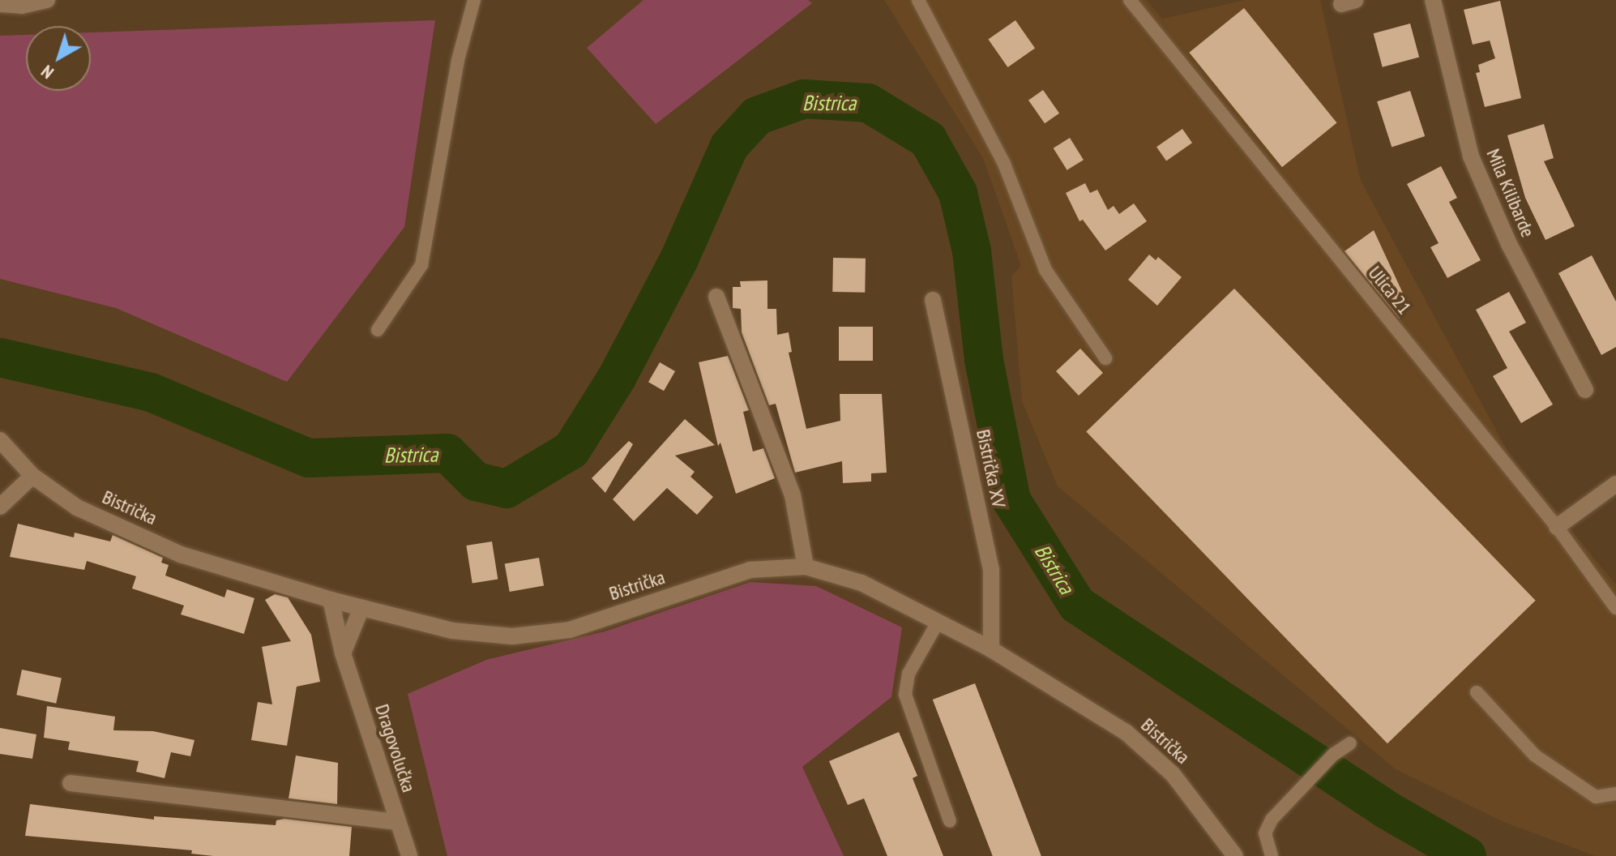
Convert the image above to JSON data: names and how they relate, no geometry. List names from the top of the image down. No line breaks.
{"streets":{"street":["Mila Kilibarde","Bistrička XV","Bistrička","Dragovolučka"],"lane":["Ulica 21"]},"crossings":[["Bistrička XV","Bistrička"],["Bistrička","Dragovolučka"]],"water":["Bistrica"],"north":"bottom left"}
